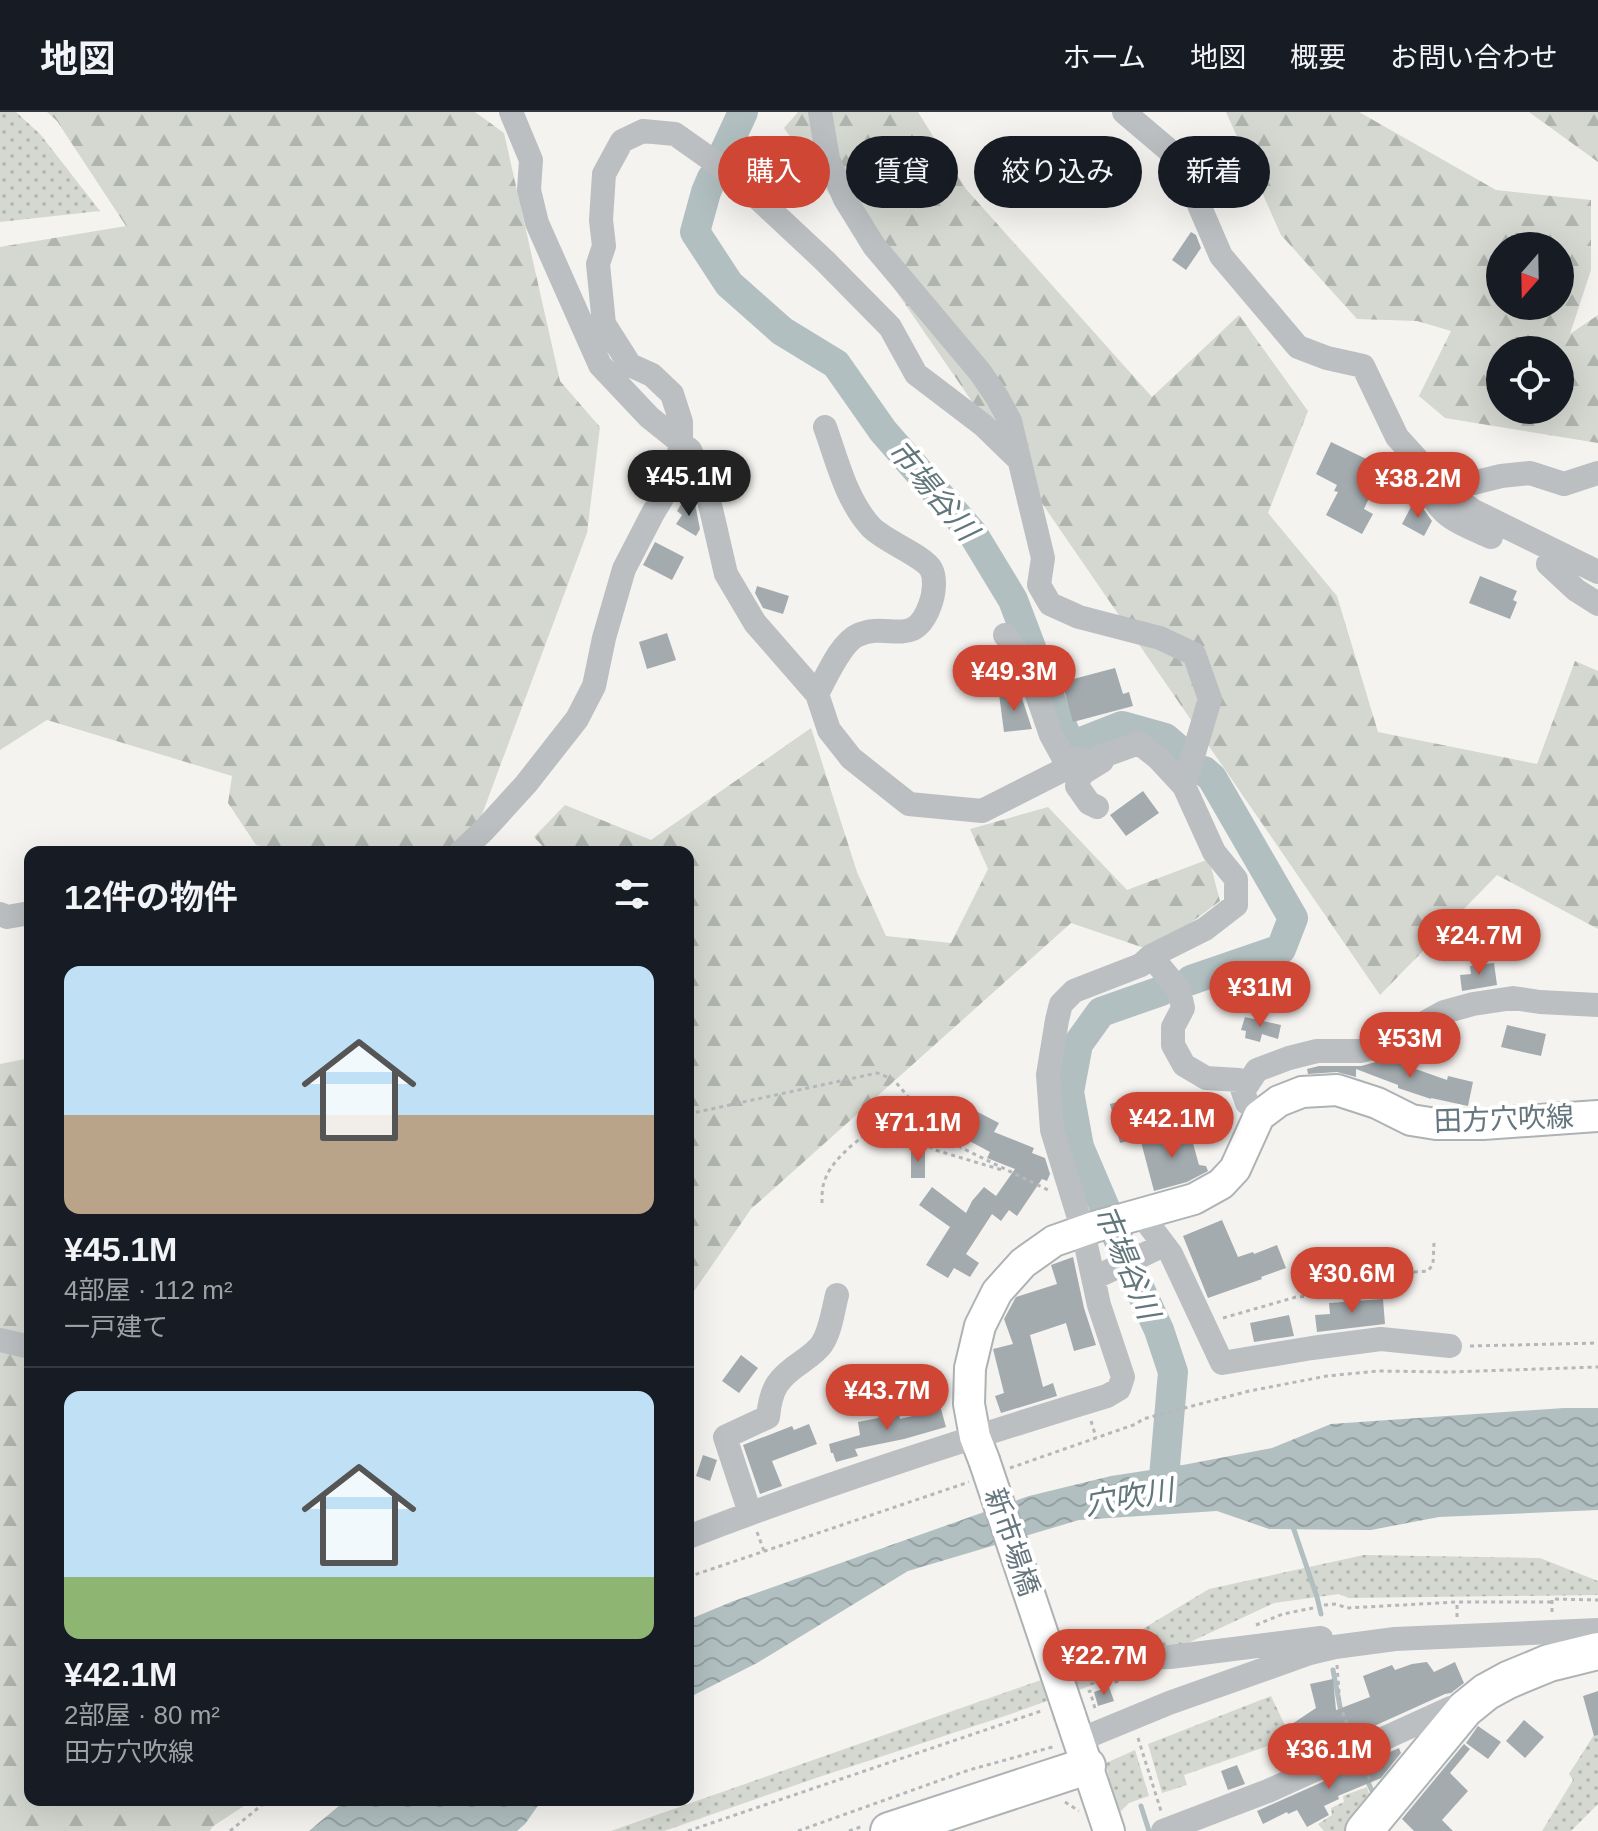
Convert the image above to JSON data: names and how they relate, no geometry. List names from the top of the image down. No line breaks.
{"streets":{"main road":["田方穴吹線","新市場橋"]},"crossings":[["田方穴吹線","新市場橋"]],"water":["市場谷川","穴吹川"],"north":"bottom","page":{"header":"地図","nav":["ホーム","地図","概要","お問い合わせ"],"chip":["購入","賃貸","絞り込み","新着"],"price":["¥45.1M","¥38.2M","¥49.3M","¥24.7M","¥31M","¥53M","¥42.1M","¥71.1M","¥30.6M","¥43.7M","¥22.7M","¥36.1M"],"heading":"12件の物件","list":[{"name":"¥45.1M","note":"4部屋 · 112 m² · 一戸建て"},{"name":"¥42.1M","note":"2部屋 · 80 m² · 田方穴吹線"}]}}
